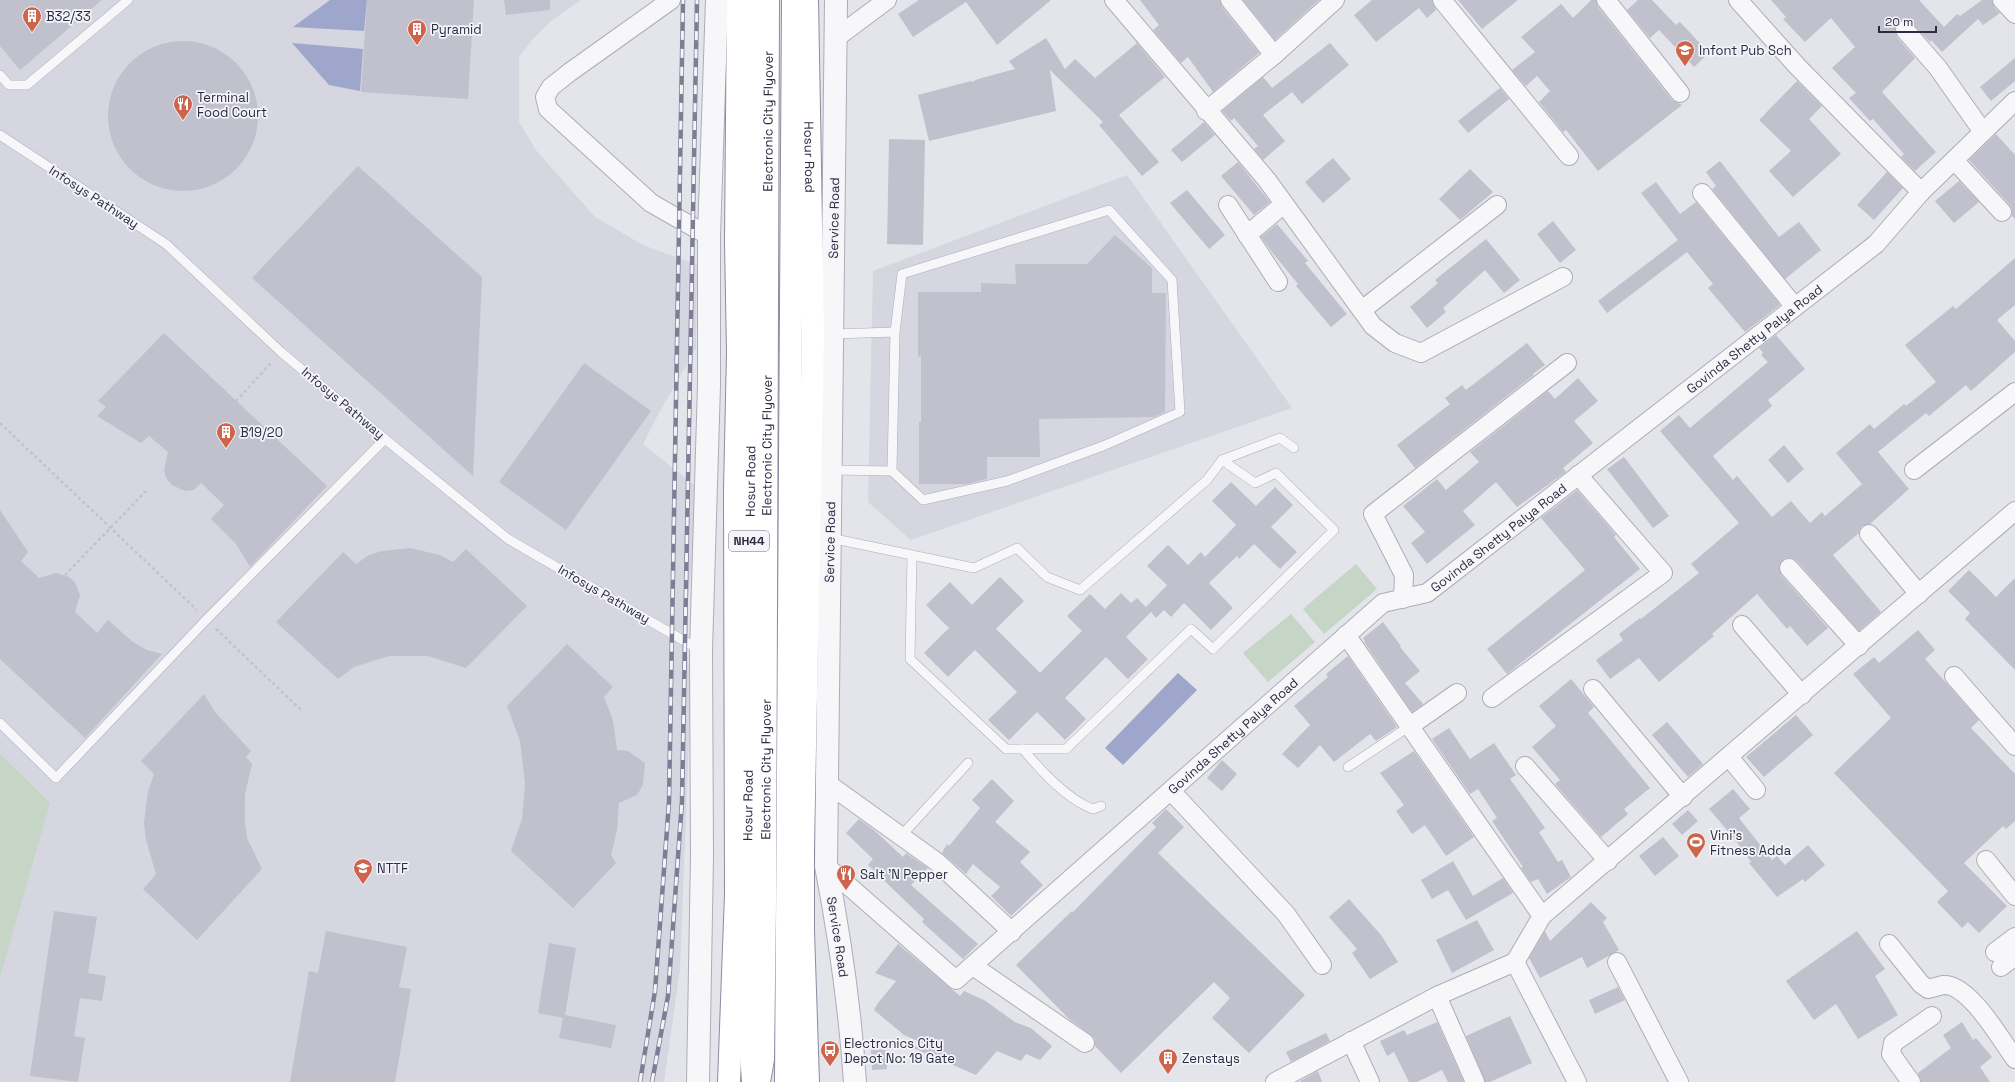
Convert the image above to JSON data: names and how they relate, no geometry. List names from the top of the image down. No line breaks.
{"streets":{"highway":["Electronic City Flyover","Hosur Road","NH44"],"street":["Service Road","Govinda Shetty Palya Road"],"lane":["Infosys Pathway"]},"crossings":[["Service Road","Govinda Shetty Palya Road"]],"places":{"building":["B32/33","Pyramid","B19/20","Zenstays"],"school or university":["Infont Pub Sch","NTTF"],"restaurant":["Terminal Food Court","Salt 'N Pepper"],"sports":["Vini's Fitness Adda"],"bus stop":["Electronics City Depot No: 19 Gate"]},"scale_bar":"20 m"}
